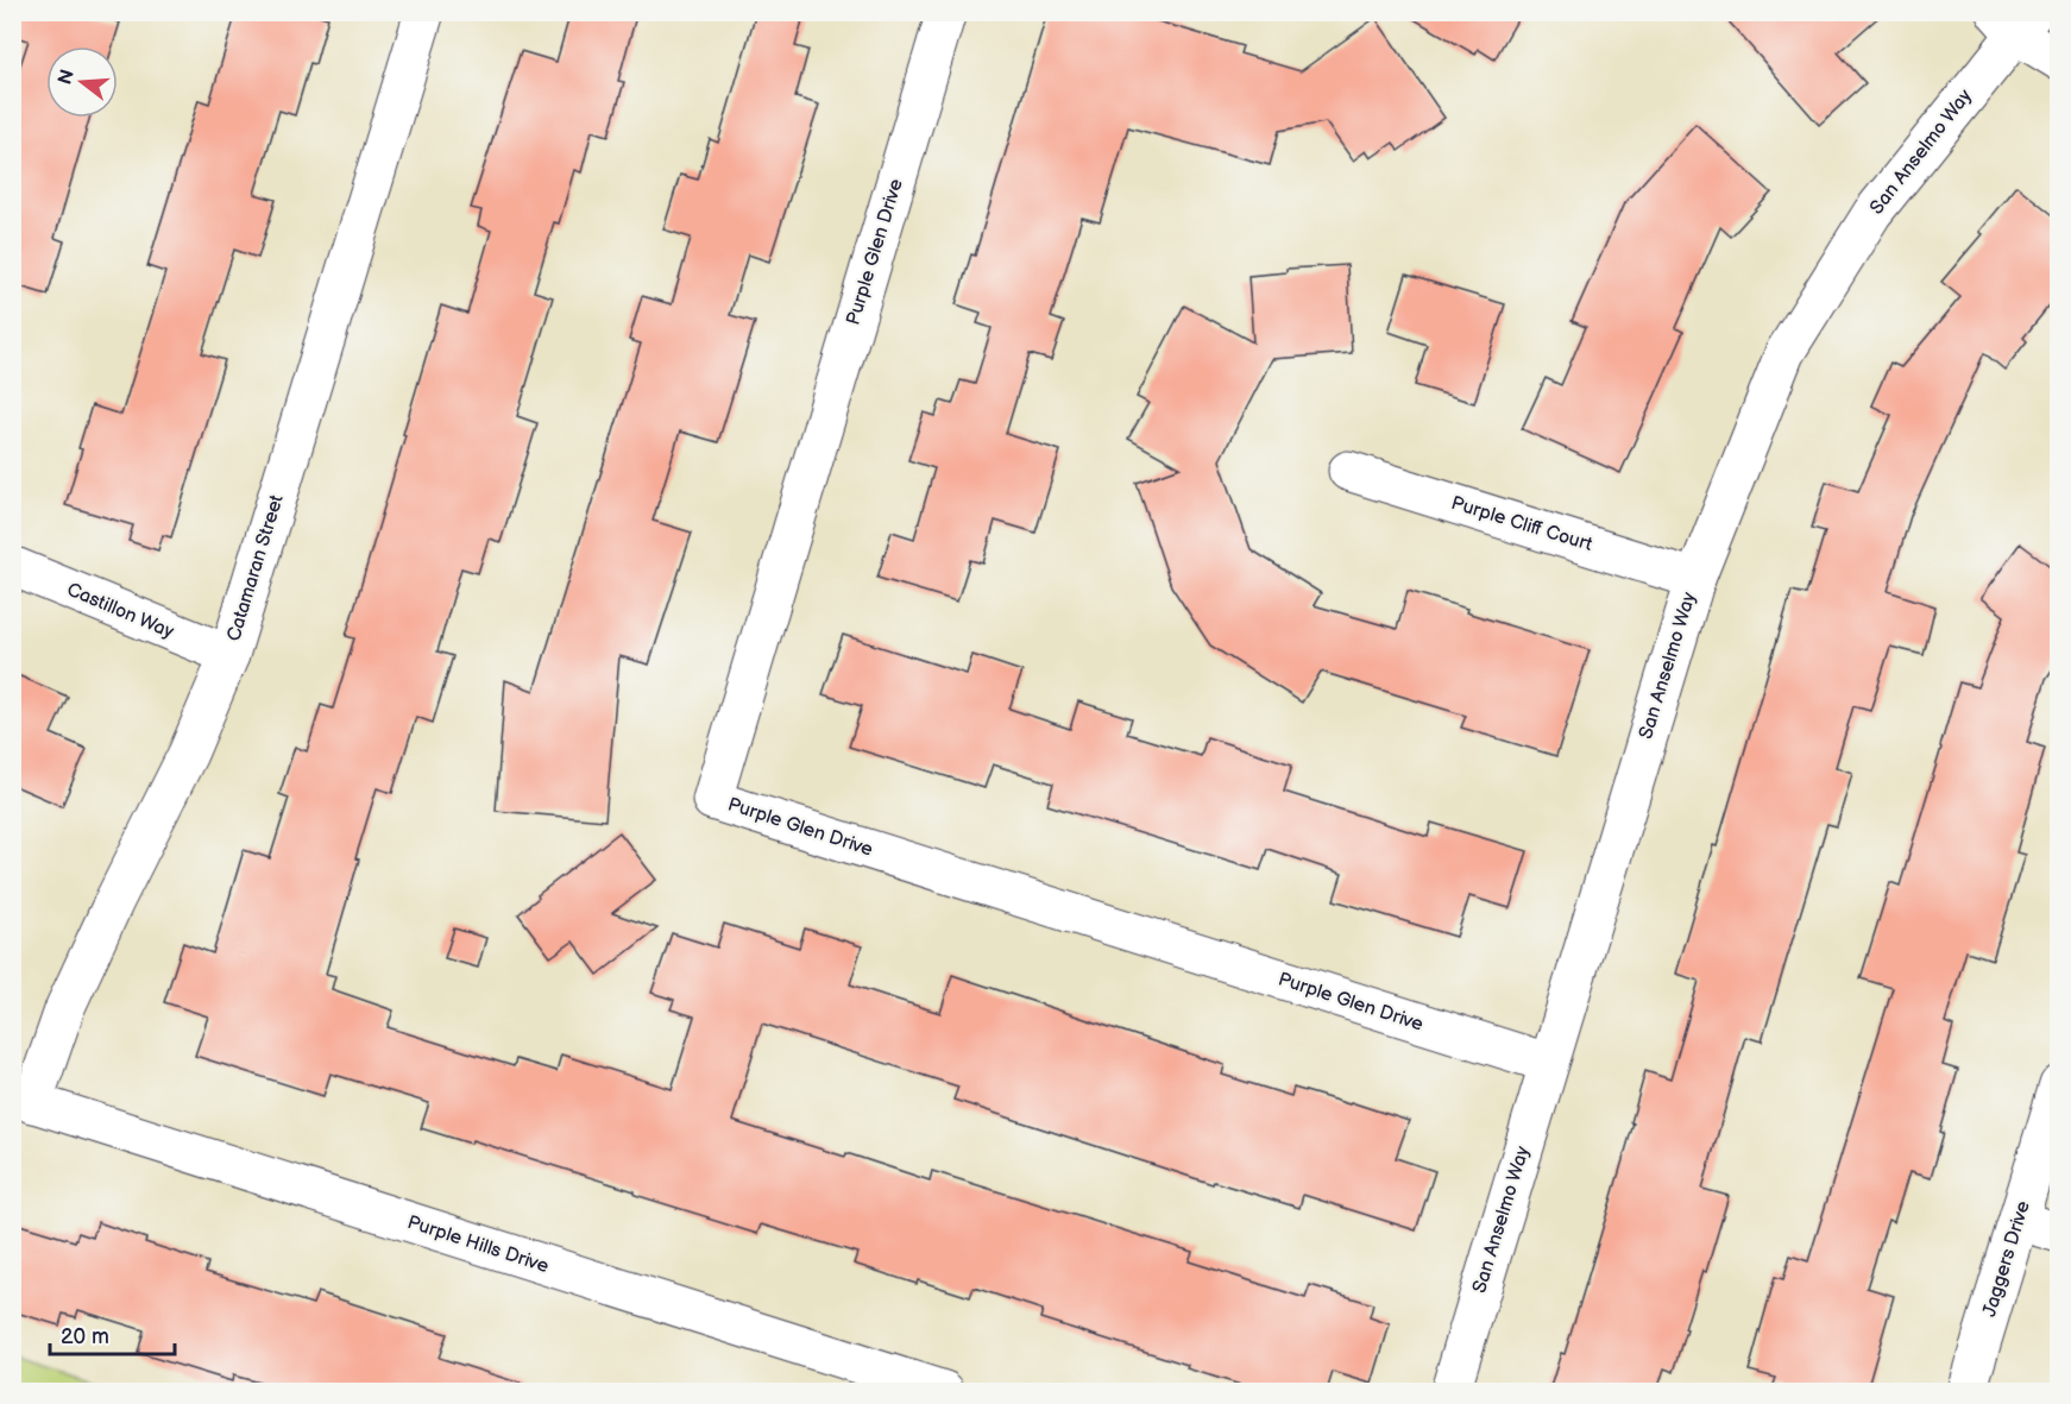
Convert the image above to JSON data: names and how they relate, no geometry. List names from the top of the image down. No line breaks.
{"streets":{"street":["San Anselmo Way","Purple Glen Drive","Purple Cliff Court","Catamaran Street","Castillon Way","Purple Hills Drive","Jaggers Drive"]},"crossings":[["San Anselmo Way","Purple Glen Drive"],["San Anselmo Way","Purple Cliff Court"],["Catamaran Street","Castillon Way"],["Catamaran Street","Purple Hills Drive"]],"scale_bar":"20 m","north":"left"}
